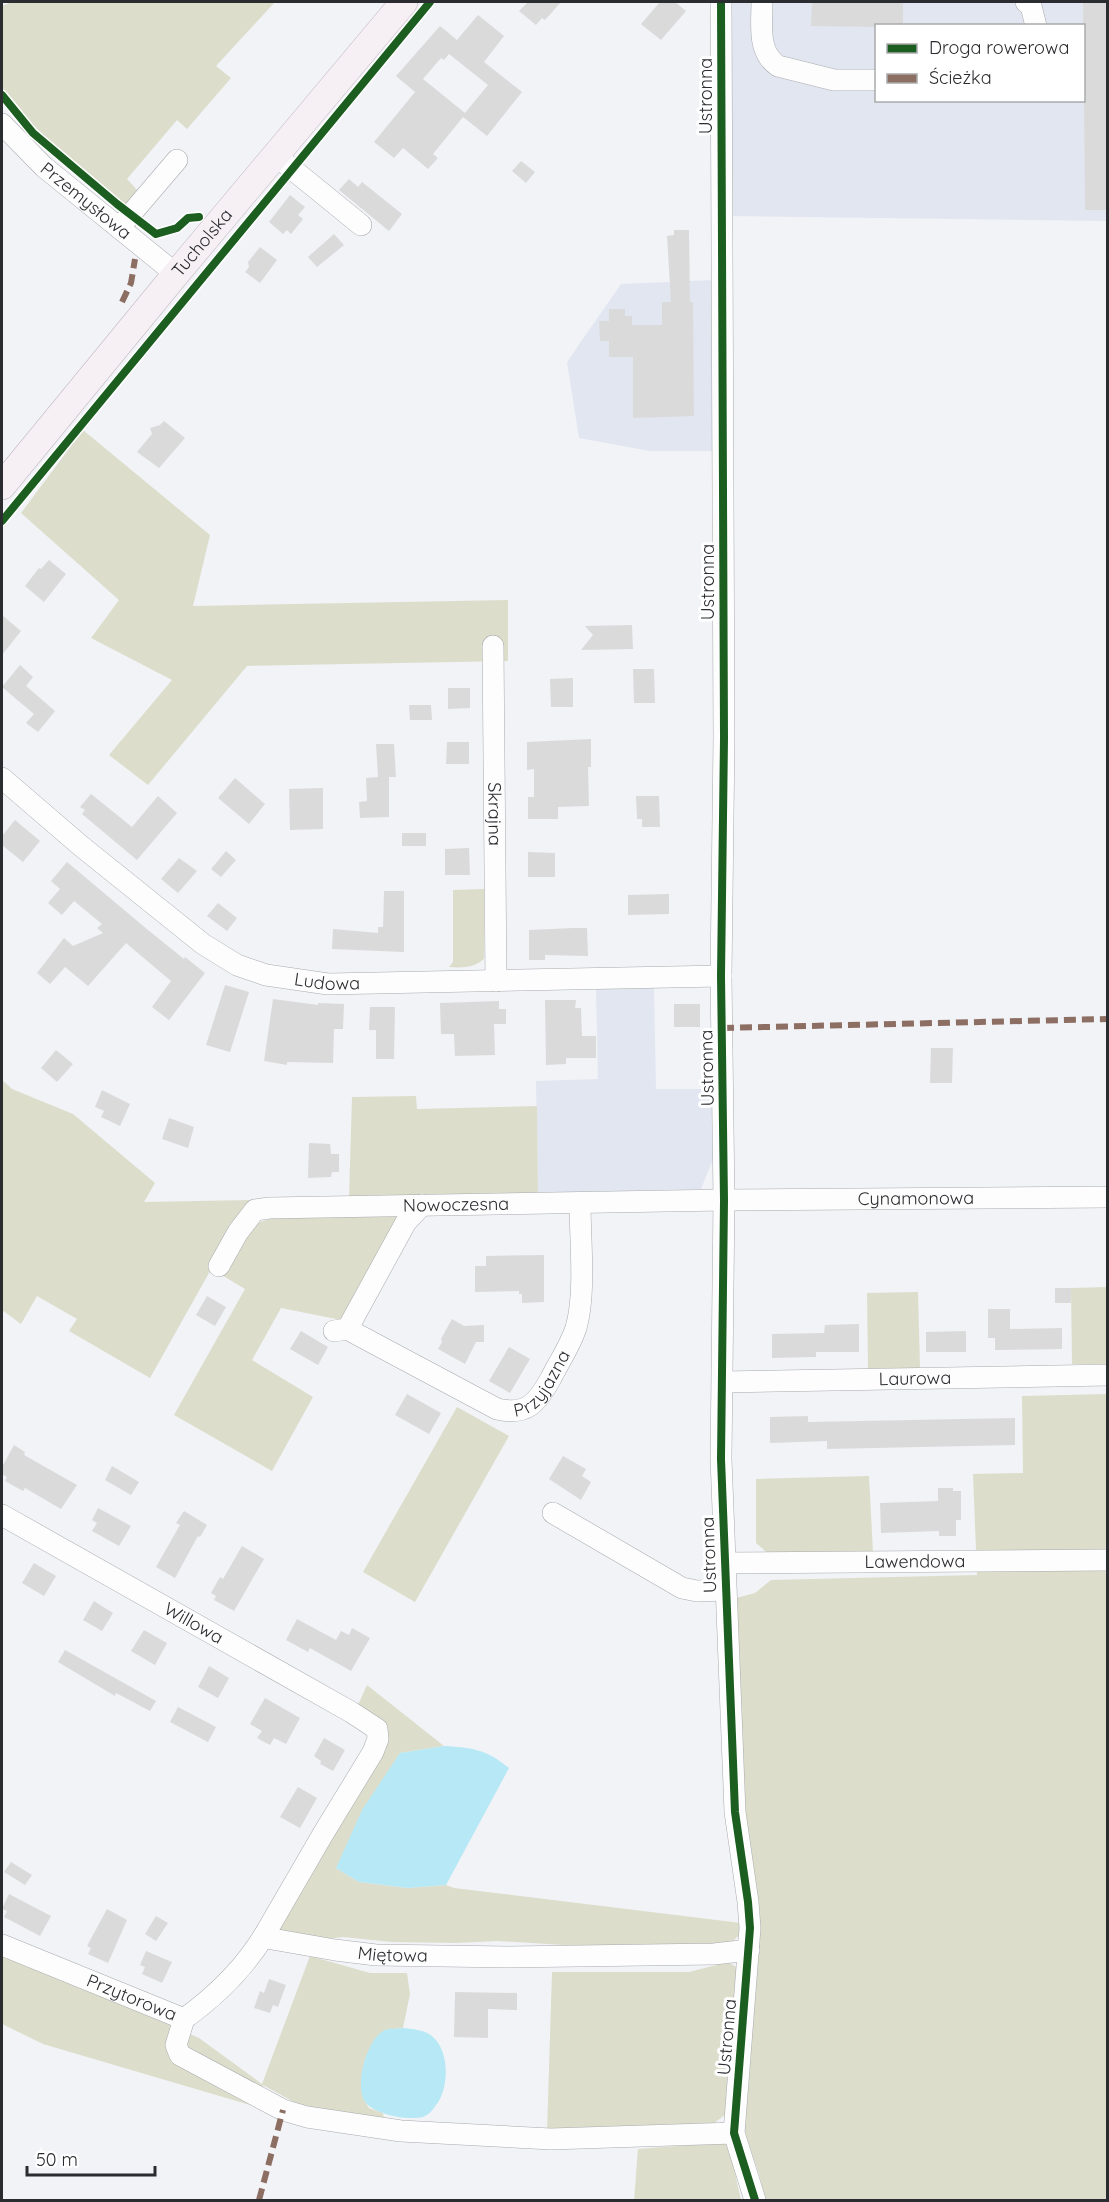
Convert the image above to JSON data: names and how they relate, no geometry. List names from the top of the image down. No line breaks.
{"streets":{"main road":["Tucholska"],"street":["Ustronna","Przemysłowa","Skrajna","Ludowa","Cynamonowa","Nowoczesna","Przyjazna","Laurowa","Lawendowa","Willowa","Miętowa","Przytorowa"]},"crossings":[["Ustronna","Ludowa"],["Ustronna","Cynamonowa"],["Ustronna","Nowoczesna"],["Ustronna","Laurowa"],["Ustronna","Lawendowa"],["Ustronna","Miętowa"],["Ustronna","Przytorowa"],["Przemysłowa","Tucholska"],["Skrajna","Ludowa"],["Cynamonowa","Nowoczesna"],["Nowoczesna","Przyjazna"],["Willowa","Miętowa"]],"legend":["Droga rowerowa","Ścieżka"],"scale_bar":"50 m"}
